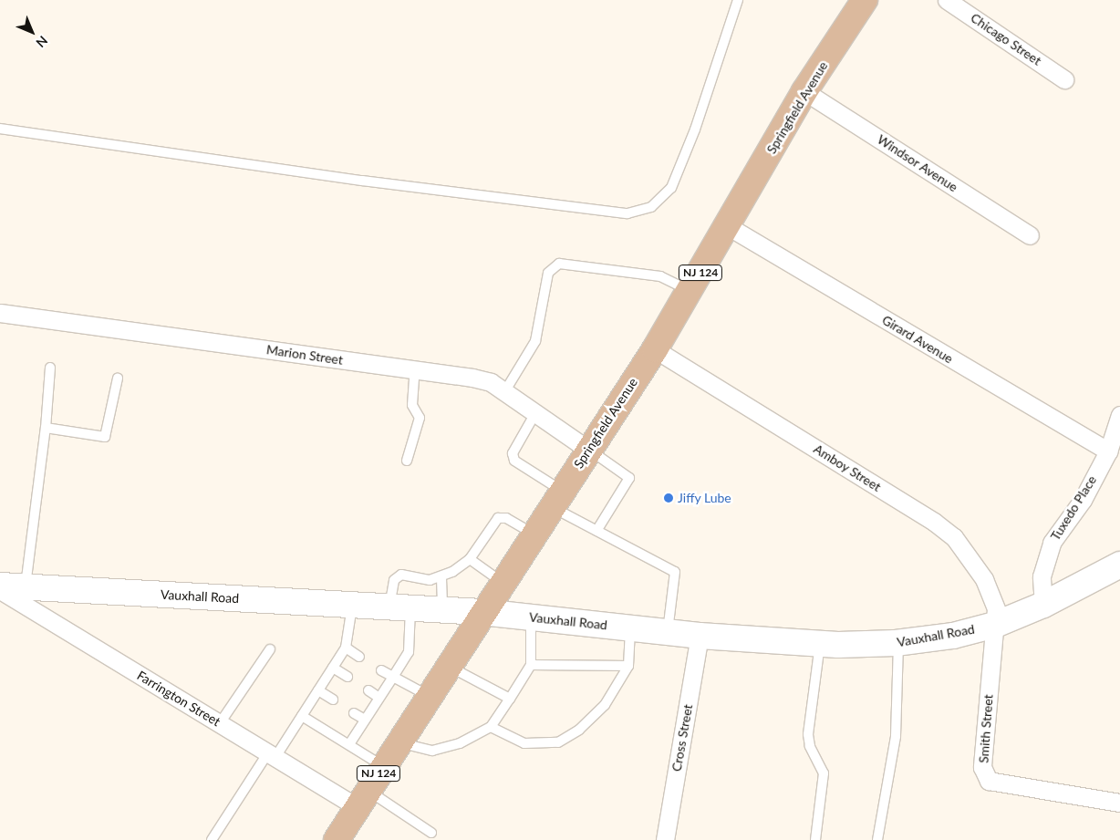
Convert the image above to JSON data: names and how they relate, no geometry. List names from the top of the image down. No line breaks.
{"streets":{"main road":["Springfield Avenue","NJ 124"],"street":["Chicago Street","Windsor Avenue","Girard Avenue","Marion Street","Amboy Street","Tuxedo Place","Vauxhall Road","Farrington Street","Smith Street","Cross Street"]},"crossings":[["Springfield Avenue","Windsor Avenue"],["Springfield Avenue","Girard Avenue"],["Springfield Avenue","Marion Street"],["Springfield Avenue","Amboy Street"],["Springfield Avenue","Vauxhall Road"],["Springfield Avenue","Farrington Street"],["Girard Avenue","Tuxedo Place"],["Amboy Street","Vauxhall Road"],["Amboy Street","Smith Street"],["Tuxedo Place","Vauxhall Road"],["Vauxhall Road","Smith Street"],["Vauxhall Road","Cross Street"]],"places":["Jiffy Lube"],"north":"bottom right"}
